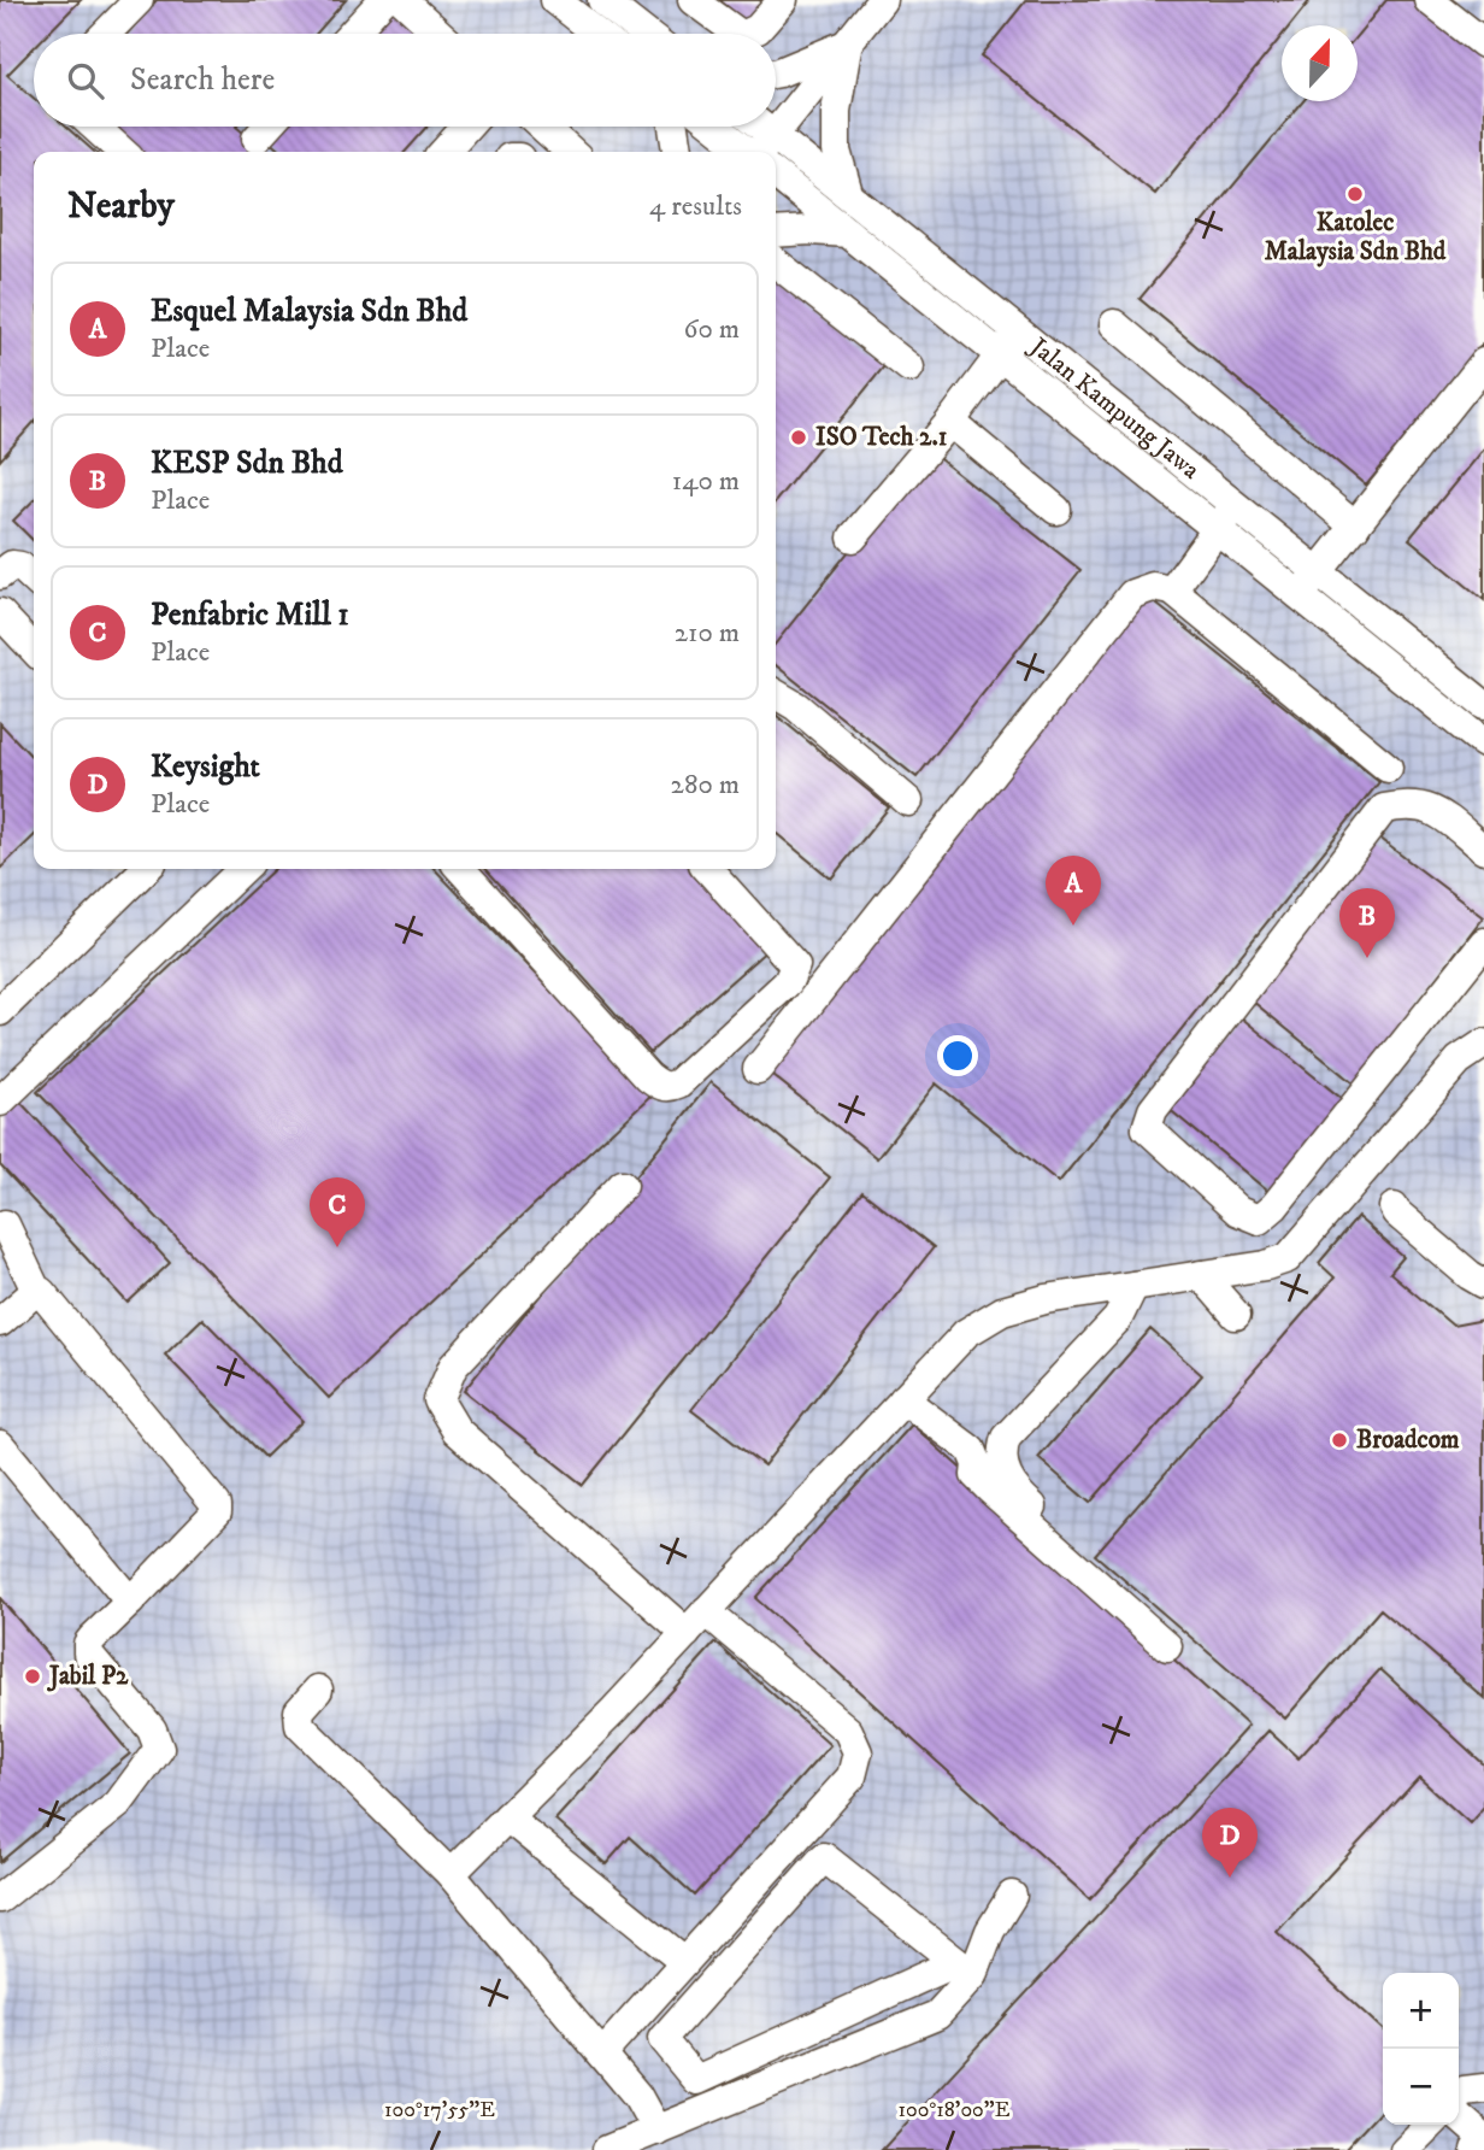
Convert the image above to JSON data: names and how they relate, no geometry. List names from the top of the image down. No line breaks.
{"streets":{"street":["Jalan Kampung Jawa"]},"places":["Katolec Malaysia Sdn Bhd","ISO Tech 2.1","Broadcom","Jabil P2"],"north":"top","page":{"search":"Search here","heading":["Nearby","4 results"],"list":[{"mark":"A","name":"Esquel Malaysia Sdn Bhd","note":"Place","value":"60 m"},{"mark":"B","name":"KESP Sdn Bhd","note":"Place","value":"140 m"},{"mark":"C","name":"Penfabric Mill 1","note":"Place","value":"210 m"},{"mark":"D","name":"Keysight","note":"Place","value":"280 m"}],"pins":["A","B","C","D"],"map_buttons":["+","−"]},"coordinates":["100°17'55\"E","100°18'00\"E"]}
